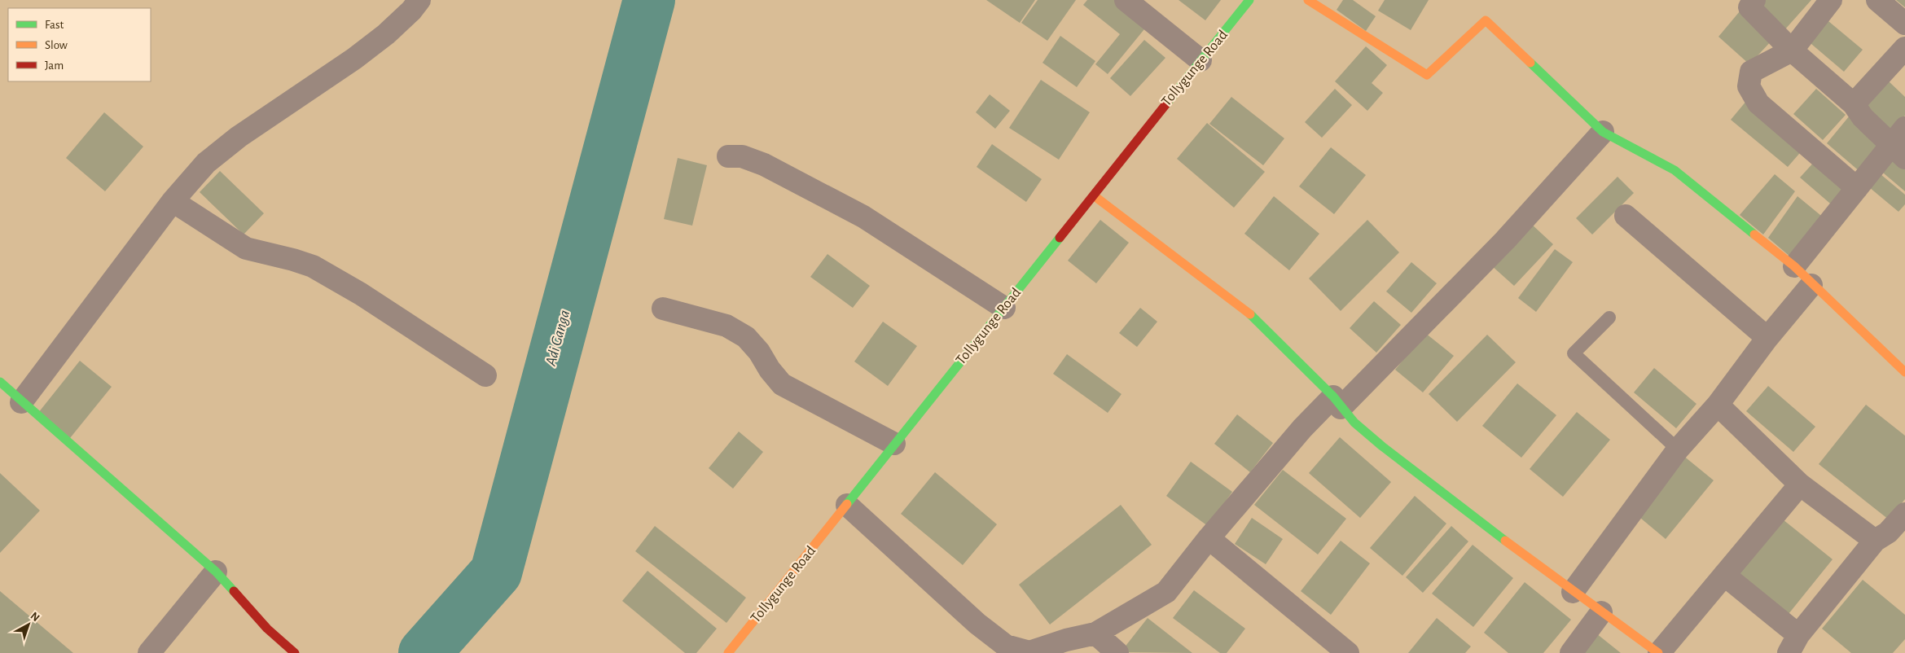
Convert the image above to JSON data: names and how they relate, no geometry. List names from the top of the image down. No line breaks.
{"streets":{"street":["Tollygunge Road"]},"water":["Adi Ganga"],"legend":["Fast","Slow","Jam"],"north":"top right"}
